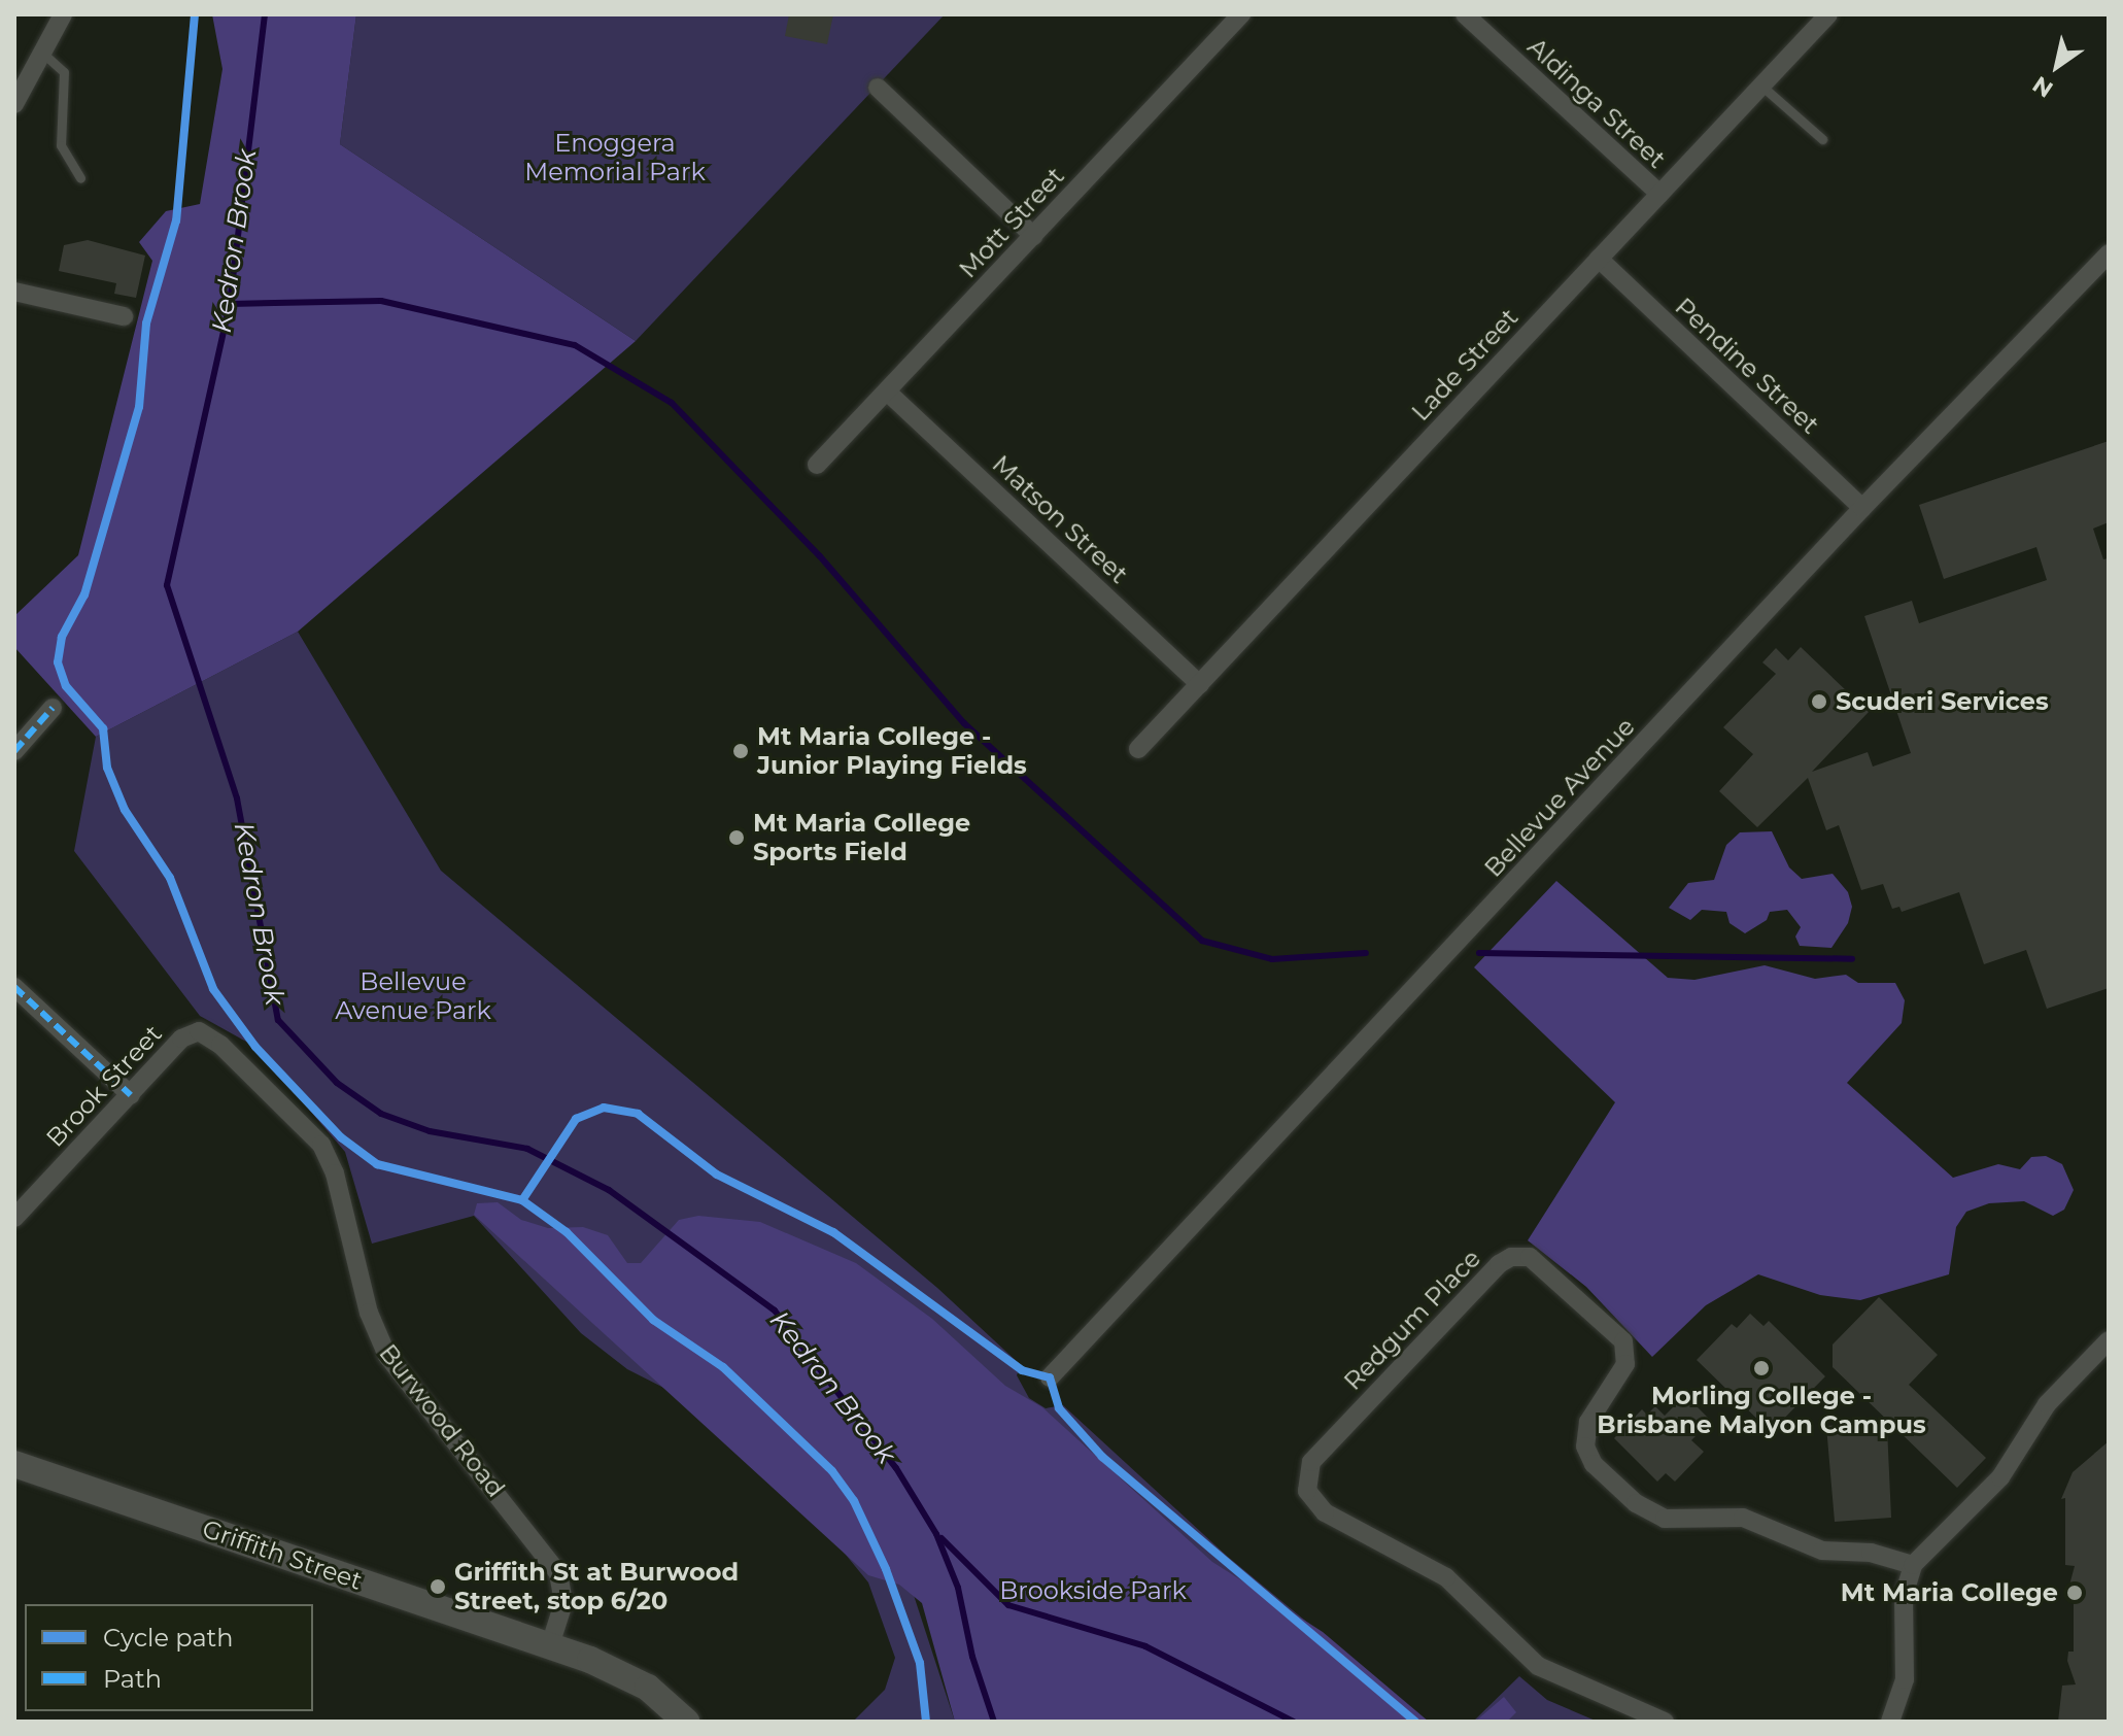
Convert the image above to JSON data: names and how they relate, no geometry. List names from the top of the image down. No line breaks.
{"streets":{"street":["Aldinga Street","Mott Street","Lade Street","Pendine Street","Matson Street","Bellevue Avenue","Brook Street","Redgum Place","Burwood Road","Griffith Street"]},"crossings":[["Aldinga Street","Lade Street"],["Mott Street","Matson Street"],["Lade Street","Pendine Street"],["Lade Street","Matson Street"],["Pendine Street","Bellevue Avenue"],["Brook Street","Burwood Road"],["Burwood Road","Griffith Street"]],"water":["Kedron Brook"],"parks":["Enoggera Memorial Park","Bellevue Avenue Park","Brookside Park"],"places":["Scuderi Services","Mt Maria College - Junior Playing Fields","Mt Maria College Sports Field","Morling College - Brisbane Malyon Campus","Griffith St at Burwood Street, stop 6/20","Mt Maria College"],"legend":["Cycle path","Path"],"north":"bottom left"}
